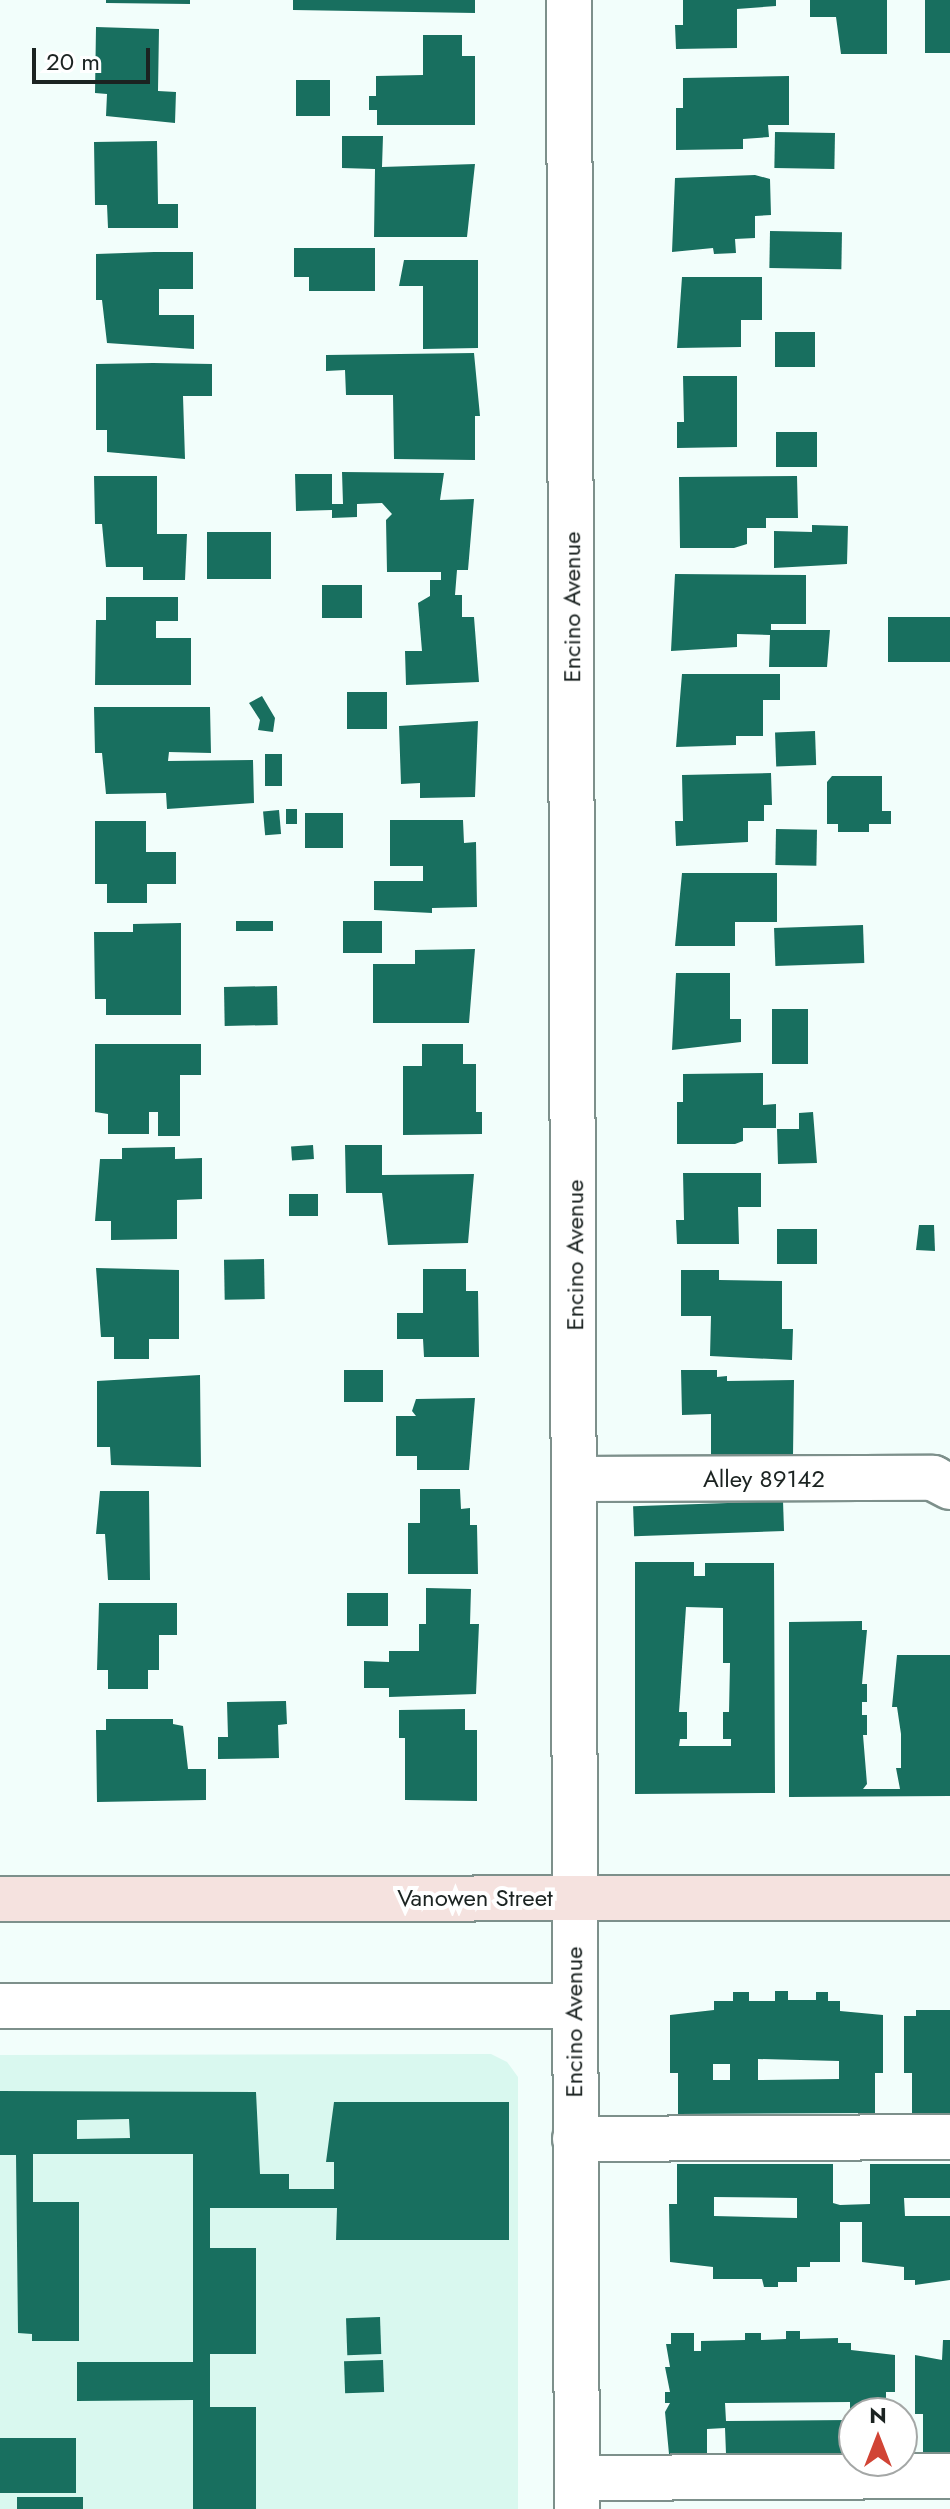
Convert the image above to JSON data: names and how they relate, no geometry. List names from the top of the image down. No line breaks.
{"streets":{"main road":["Vanowen Street"],"street":["Encino Avenue","Alley 89142"]},"crossings":[["Encino Avenue","Alley 89142"],["Encino Avenue","Vanowen Street"]],"scale_bar":"20 m","north":"top"}
